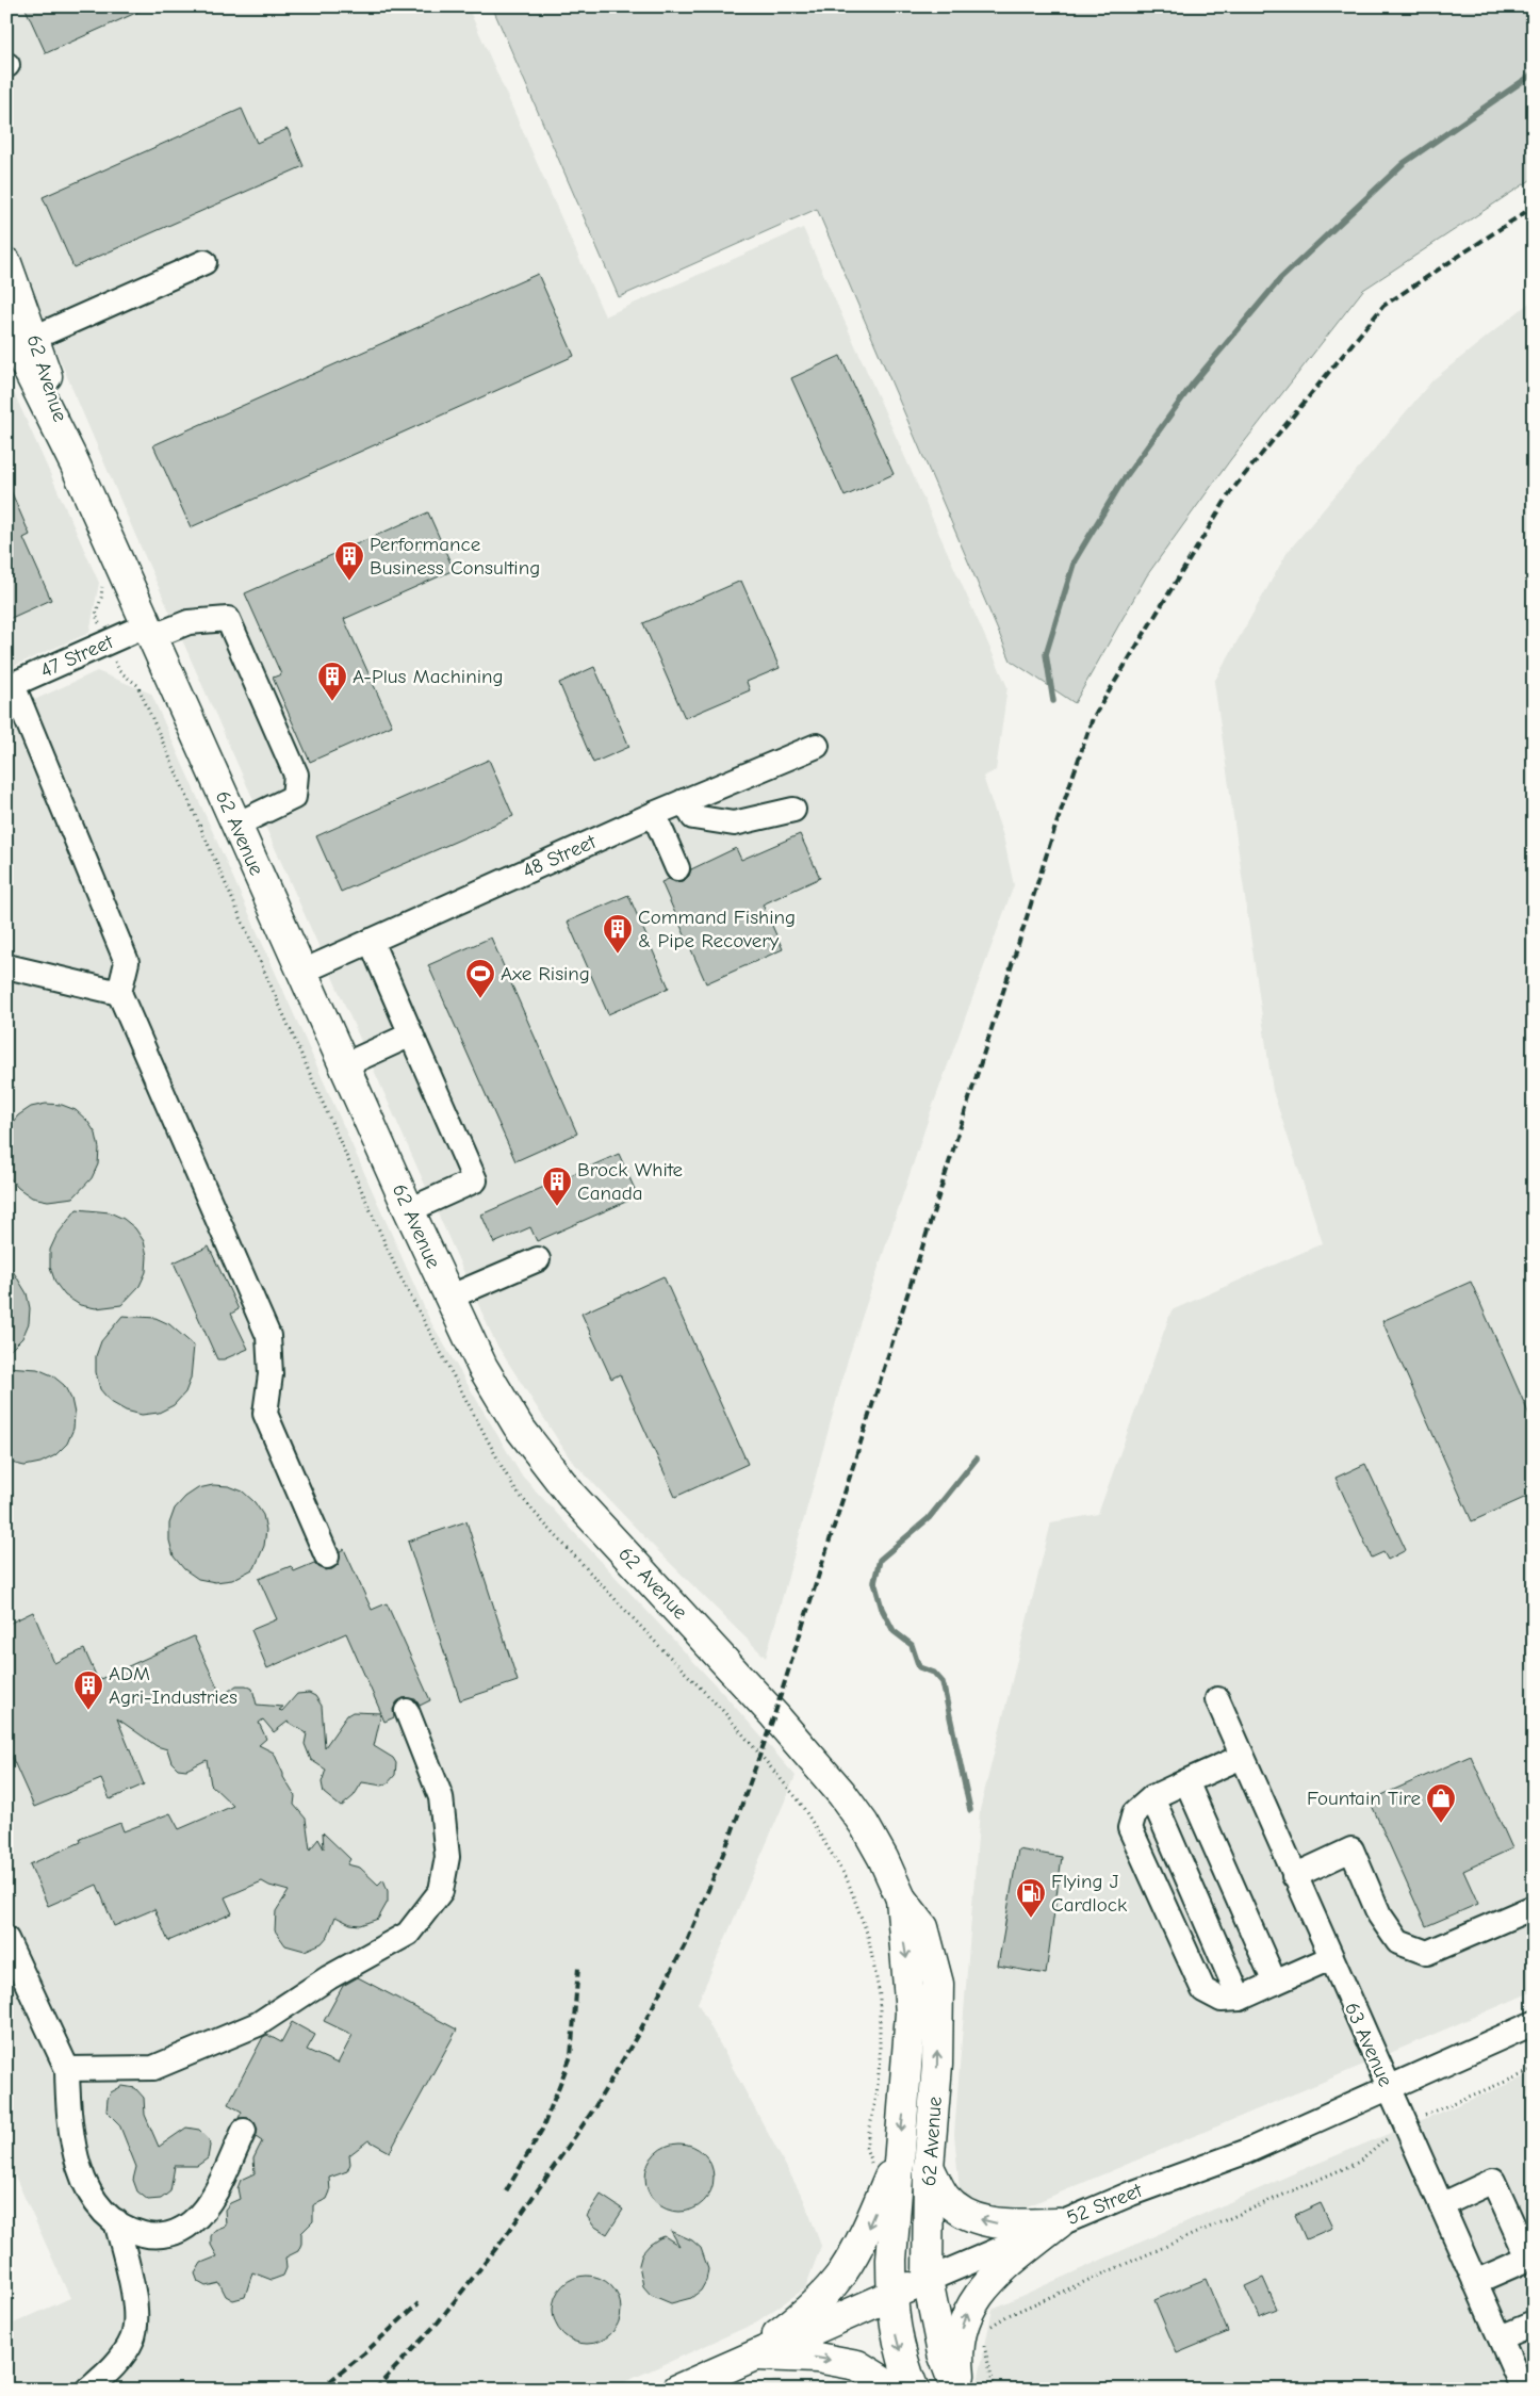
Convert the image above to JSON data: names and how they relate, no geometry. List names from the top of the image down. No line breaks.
{"streets":{"main road":["62 Avenue","52 Street"],"street":["47 Street","48 Street","63 Avenue"]},"crossings":[["62 Avenue","47 Street"],["62 Avenue","48 Street"],["62 Avenue","52 Street"],["63 Avenue","52 Street"]],"places":{"building":["Performance Business Consulting","A-Plus Machining","Command Fishing & Pipe Recovery","Brock White Canada","ADM Agri-Industries"],"sports":["Axe Rising"],"shop":["Fountain Tire"],"fuel station":["Flying J Cardlock"]}}
